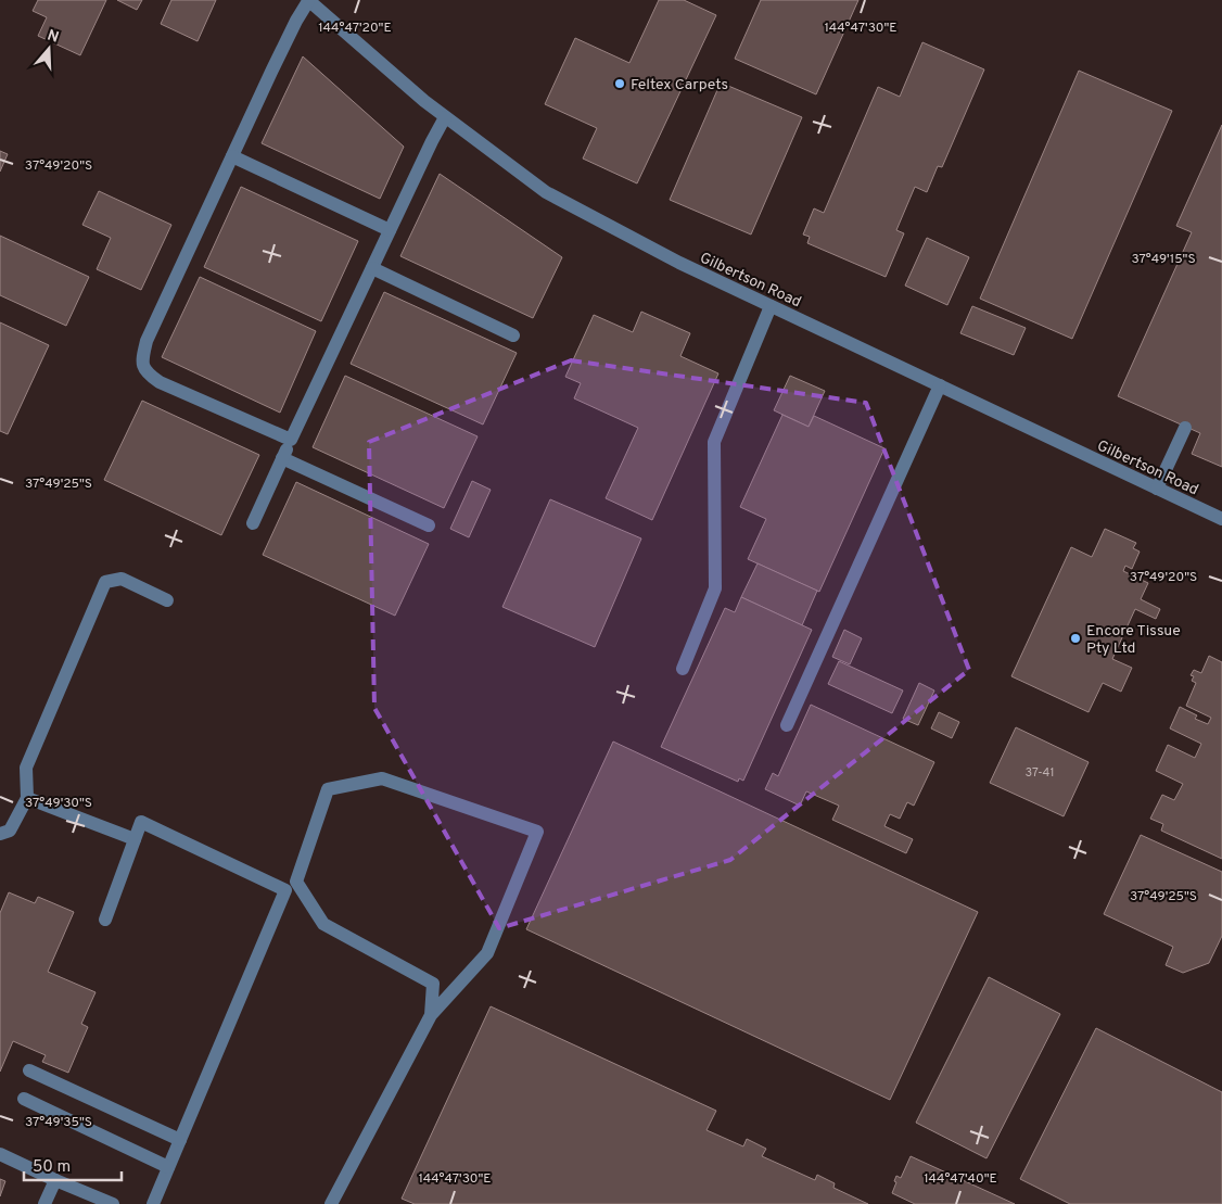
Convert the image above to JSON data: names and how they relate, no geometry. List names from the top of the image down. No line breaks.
{"streets":{"street":["Gilbertson Road"]},"places":["Feltex Carpets","Encore Tissue Pty Ltd"],"house_numbers":["37-41"],"scale_bar":"50 m","north":"top","coordinates":["144°47'20\"E","144°47'30\"E","37°49'20\"S","37°49'15\"S","37°49'25\"S","37°49'30\"S","37°49'35\"S","144°47'40\"E"]}
